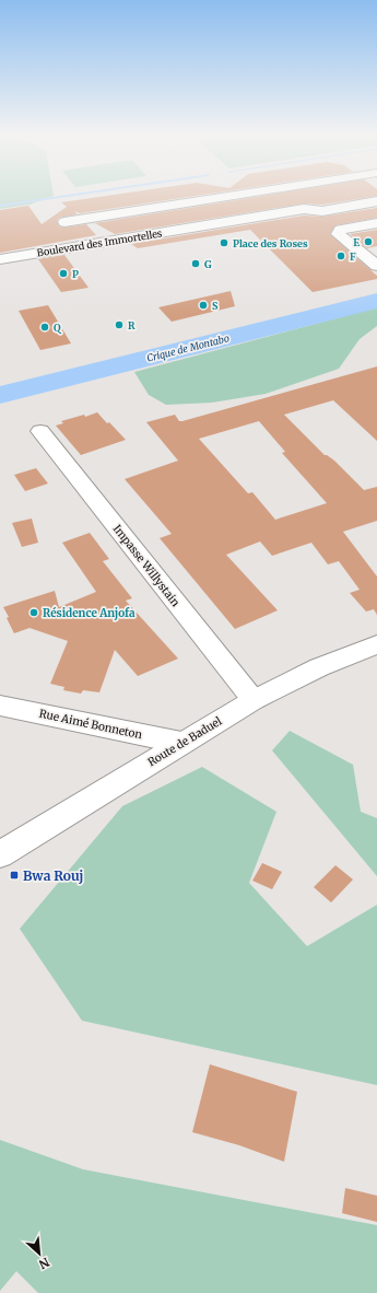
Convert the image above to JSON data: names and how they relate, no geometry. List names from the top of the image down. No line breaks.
{"streets":{"street":["Boulevard des Immortelles","Impasse Willystain","Rue Aimé Bonneton","Route de Baduel"]},"crossings":[["Impasse Willystain","Route de Baduel"],["Rue Aimé Bonneton","Route de Baduel"]],"water":["Crique de Montabo"],"places":{"other":["E","Place des Roses","F","G","P","S","R","Q","Résidence Anjofa"],"transit":["Bwa Rouj"]},"north":"bottom right"}
